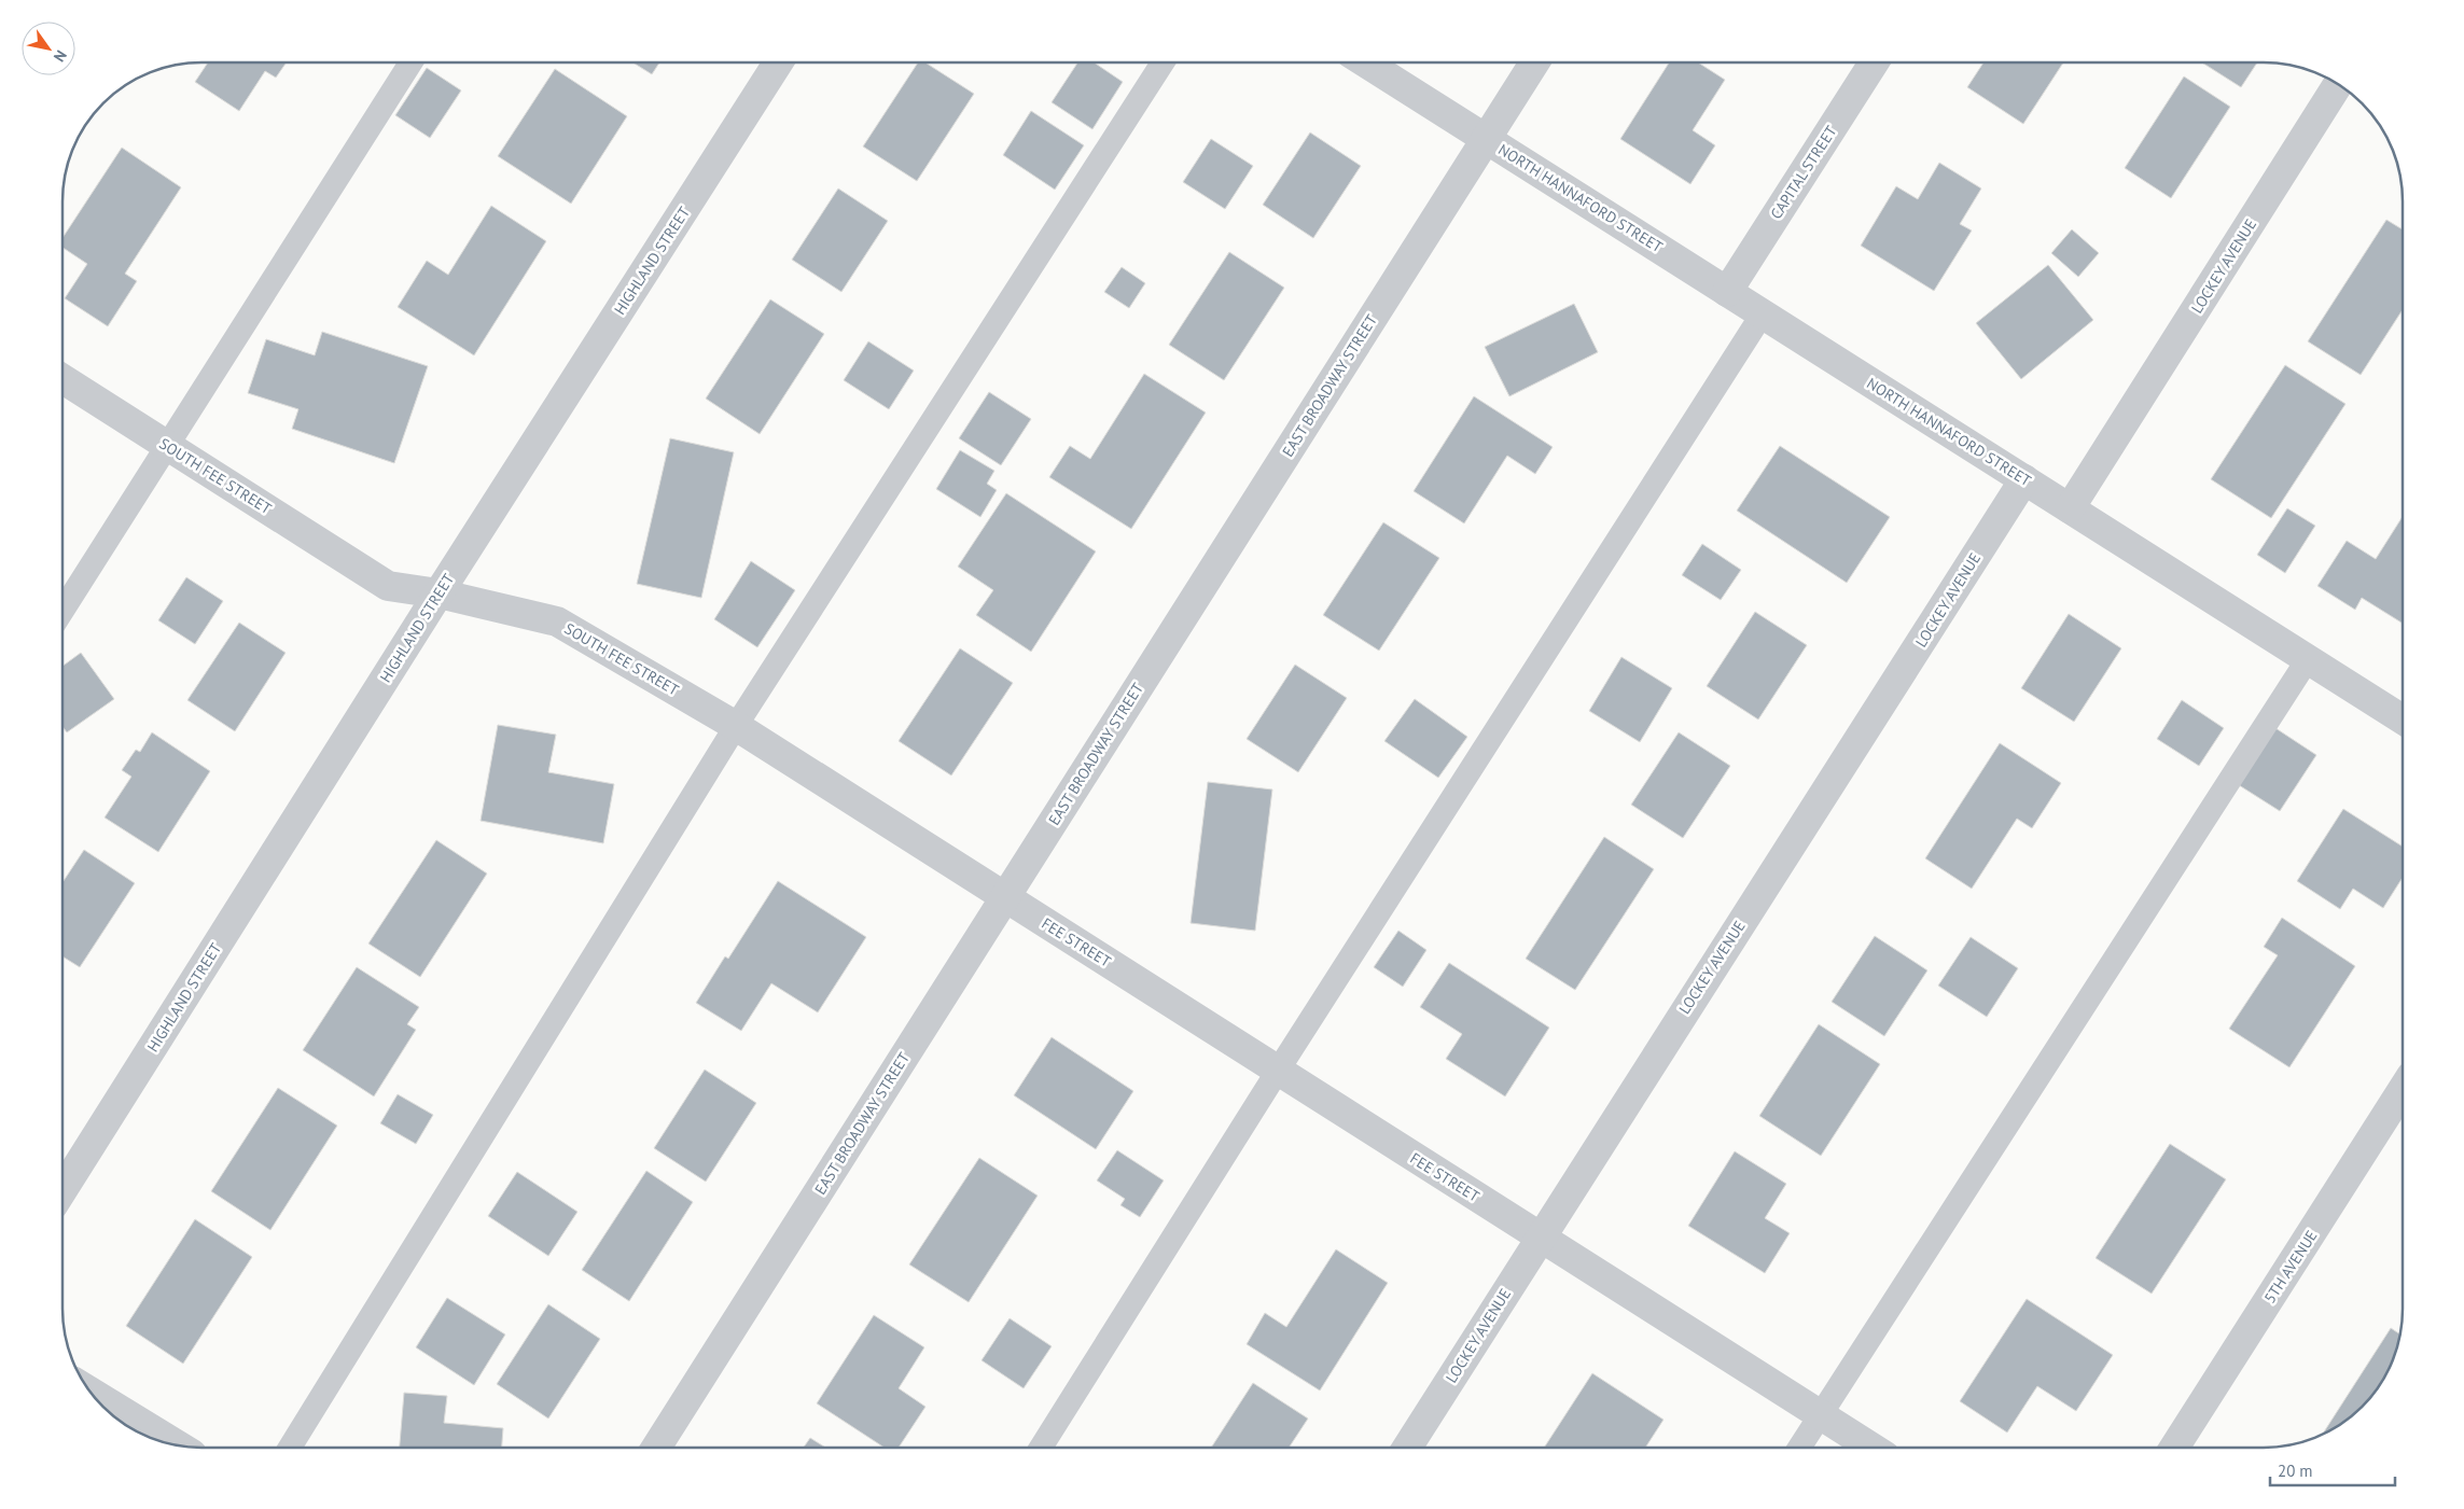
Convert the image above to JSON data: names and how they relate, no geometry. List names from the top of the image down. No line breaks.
{"streets":{"street":["CAPITAL STREET","NORTH HANNAFORD STREET","HIGHLAND STREET","LOCKEY AVENUE","EAST BROADWAY STREET","SOUTH FEE STREET","FEE STREET","5TH AVENUE"]},"crossings":[["CAPITAL STREET","NORTH HANNAFORD STREET"],["NORTH HANNAFORD STREET","LOCKEY AVENUE"],["NORTH HANNAFORD STREET","EAST BROADWAY STREET"],["HIGHLAND STREET","SOUTH FEE STREET"],["LOCKEY AVENUE","FEE STREET"],["EAST BROADWAY STREET","SOUTH FEE STREET"],["EAST BROADWAY STREET","FEE STREET"],["SOUTH FEE STREET","FEE STREET"]],"scale_bar":"20 m","north":"bottom right"}
